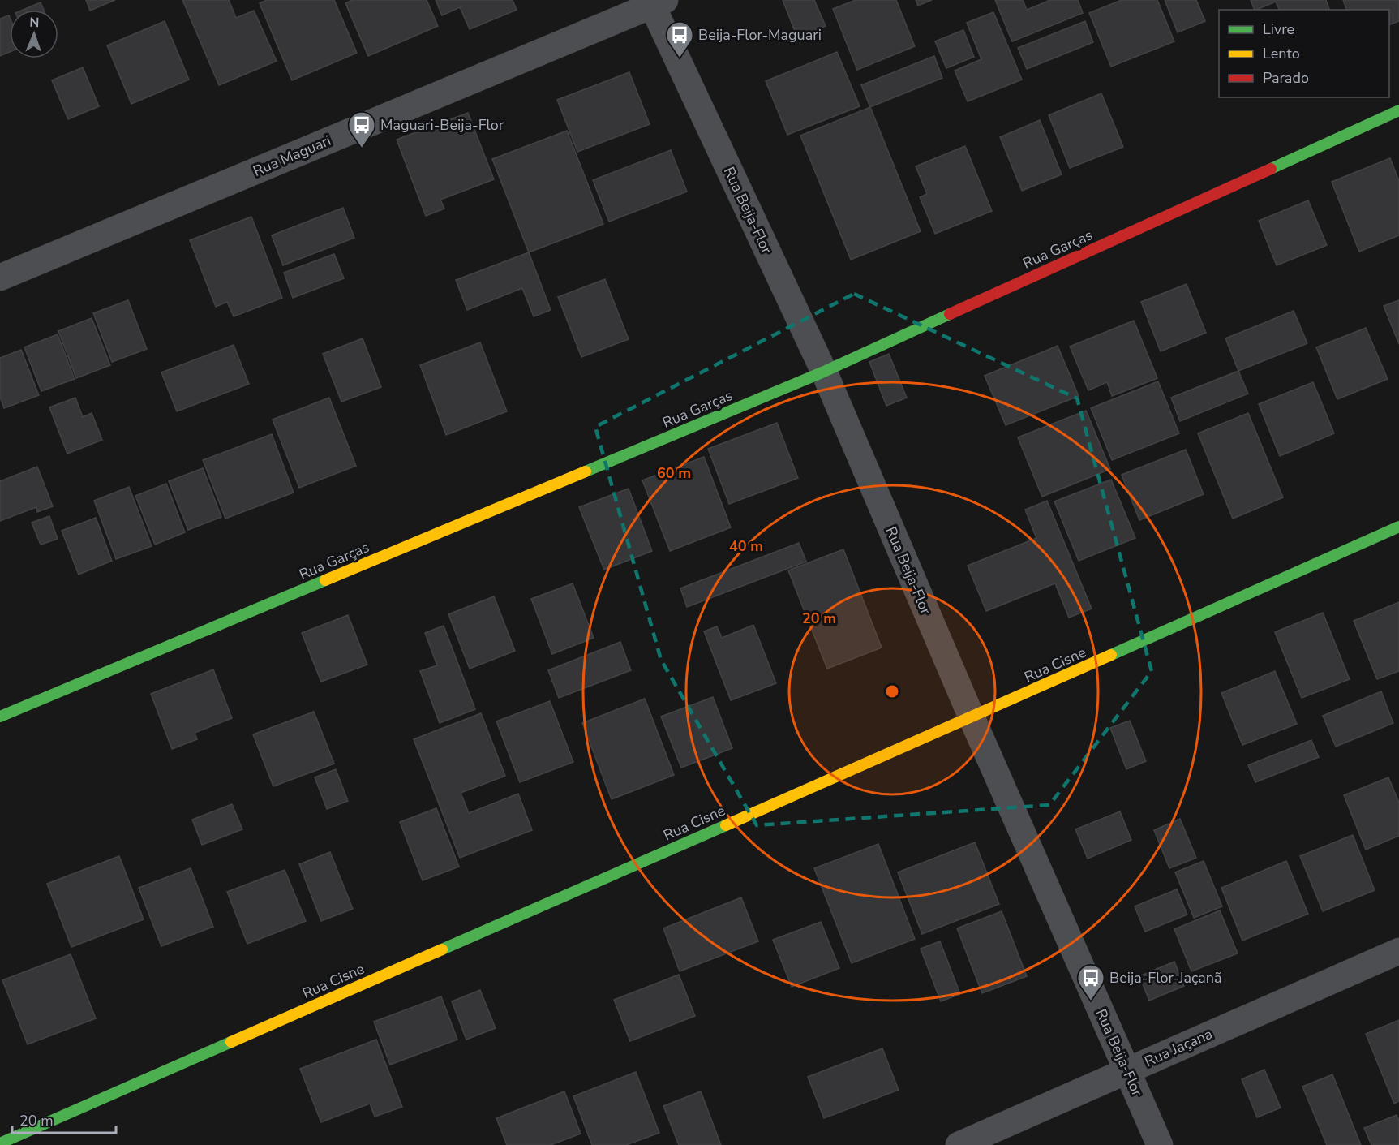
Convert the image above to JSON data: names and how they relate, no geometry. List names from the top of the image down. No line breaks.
{"streets":{"street":["Rua Maguari","Rua Beija-Flor","Rua Garças","Rua Cisne","Rua Jaçana"]},"crossings":[["Rua Maguari","Rua Beija-Flor"],["Rua Beija-Flor","Rua Garças"],["Rua Beija-Flor","Rua Cisne"],["Rua Beija-Flor","Rua Jaçana"]],"places":{"bus stop":["Beija-Flor-Maguari","Maguari-Beija-Flor","Beija-Flor-Jaçanã"]},"legend":["Livre","Lento","Parado"],"scale_bar":"20 m","north":"top","rings":["60 m","40 m","20 m"]}
